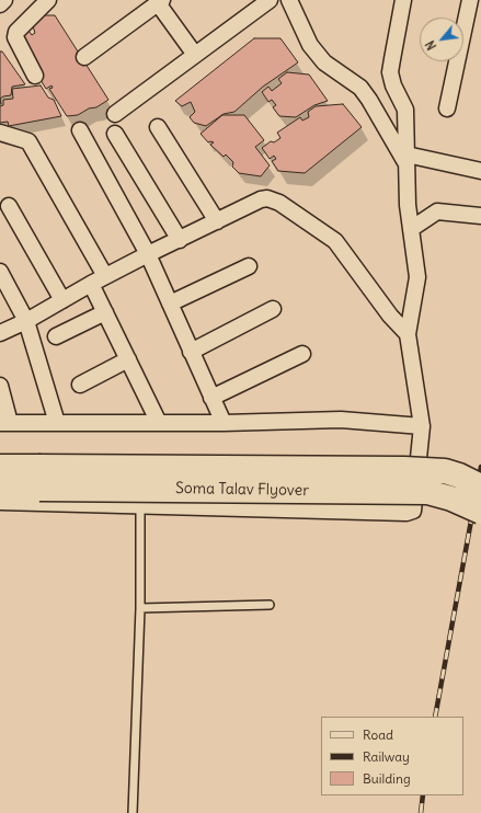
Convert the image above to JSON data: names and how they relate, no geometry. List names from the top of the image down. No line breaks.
{"streets":{"main road":["Soma Talav Flyover"]},"legend":["Road","Railway","Building"],"north":"bottom left"}
